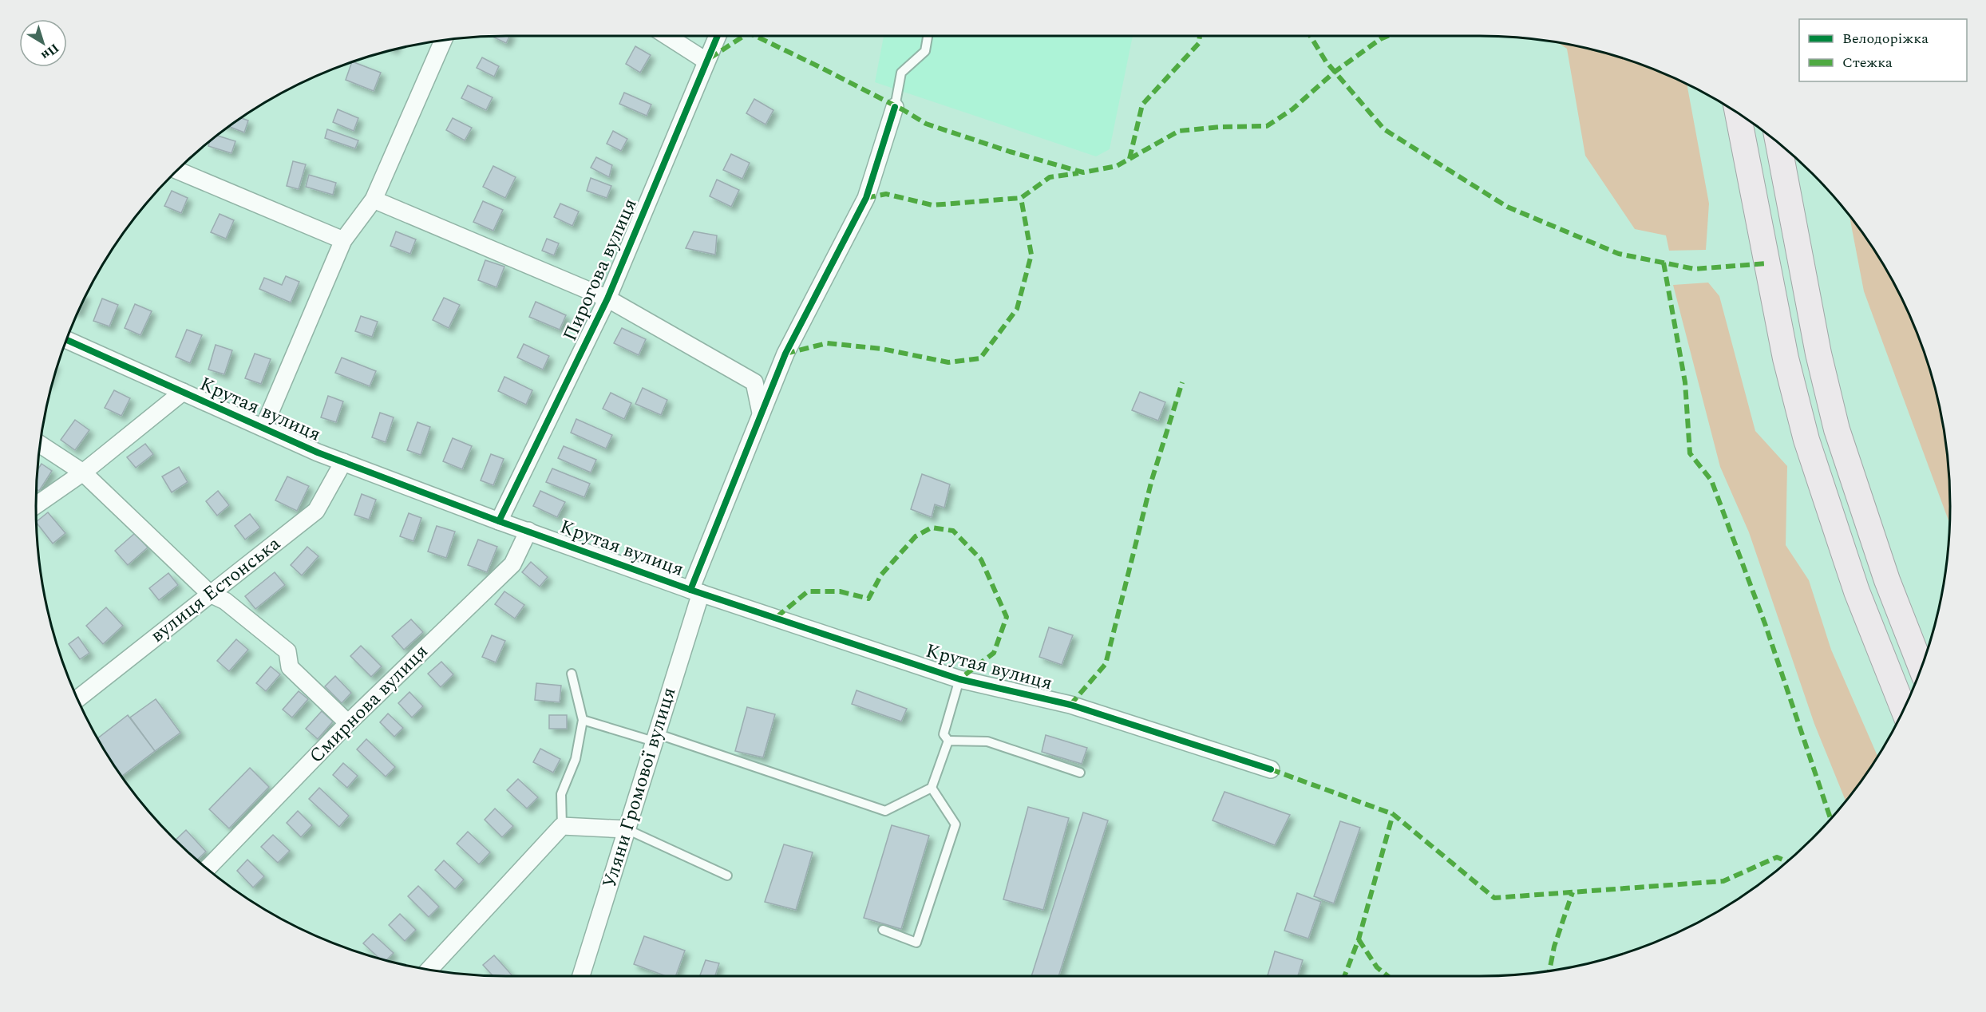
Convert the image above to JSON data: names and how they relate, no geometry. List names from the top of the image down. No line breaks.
{"streets":{"street":["Пирогова вулиця","Крутая вулиця","вулиця Естонська","Смирнова вулиця","Уляни Громової вулиця"]},"crossings":[["Пирогова вулиця","Крутая вулиця"],["Крутая вулиця","вулиця Естонська"],["Крутая вулиця","Смирнова вулиця"],["Крутая вулиця","Уляни Громової вулиця"]],"legend":["Велодоріжка","Стежка"],"north":"bottom right"}
